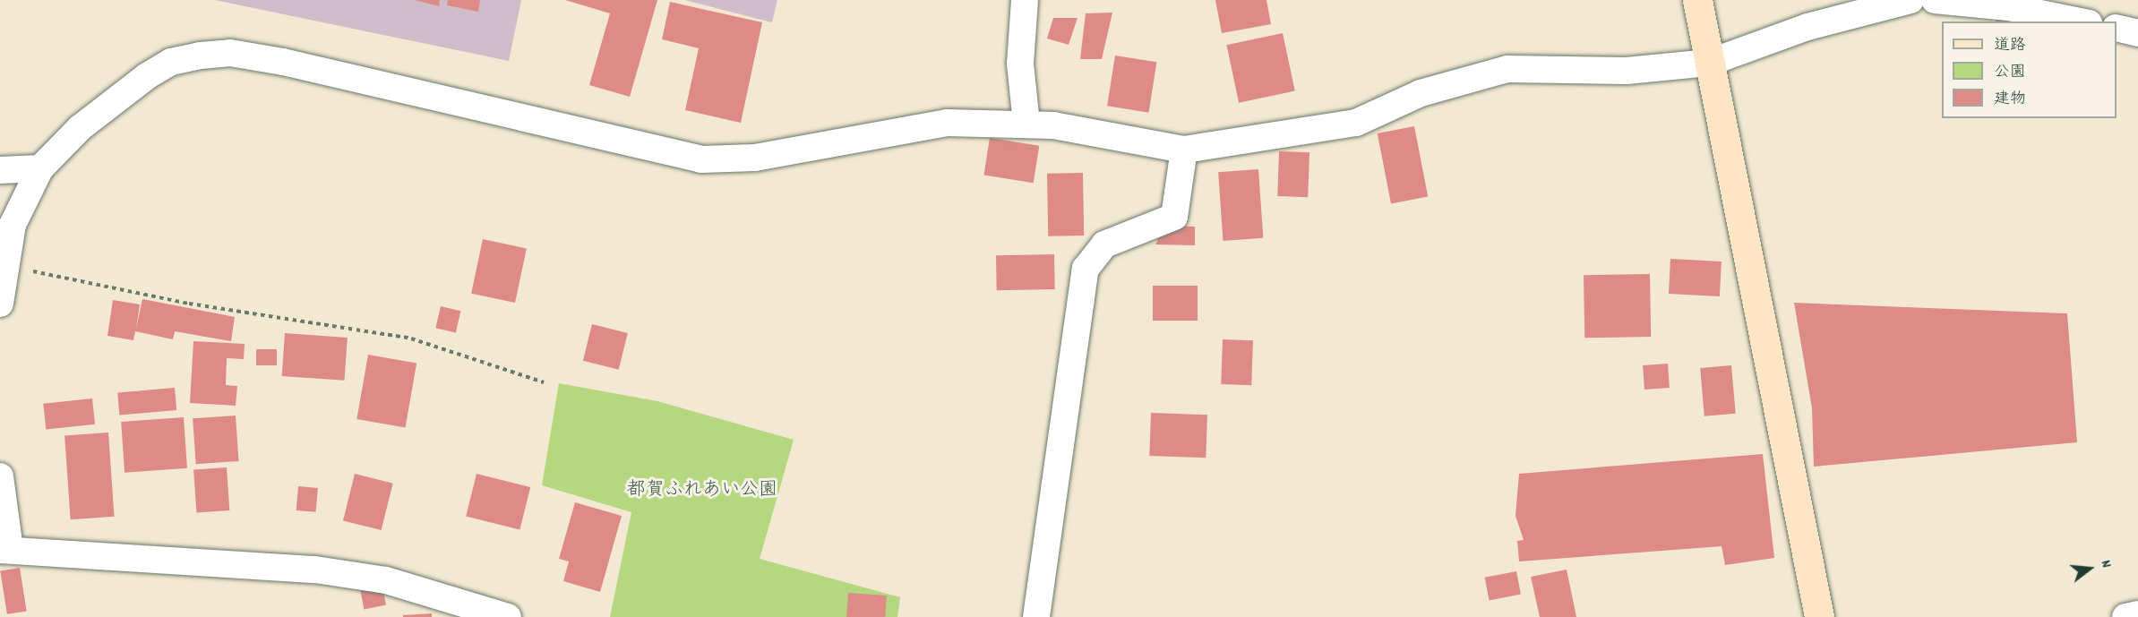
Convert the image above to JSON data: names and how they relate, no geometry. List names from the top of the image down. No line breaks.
{"parks":["都賀ふれあい公園"],"legend":["道路","公園","建物"],"north":"right"}
